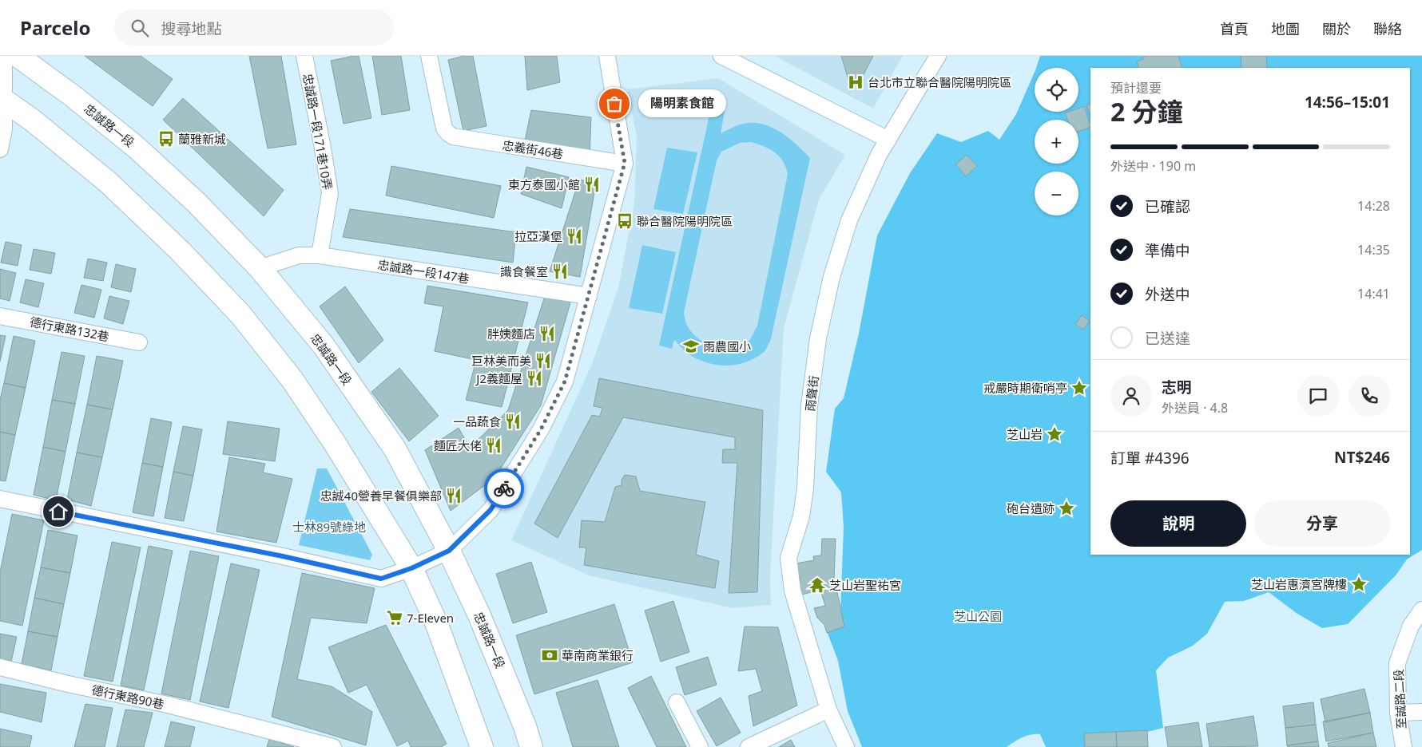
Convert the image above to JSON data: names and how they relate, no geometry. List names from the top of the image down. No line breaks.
{"streets":{"street":["忠誠路一段","忠誠路一段171巷10弄","忠義街46巷","忠誠路一段147巷","德行東路132巷","雨聲街","德行東路90巷","至誠路二段"]},"crossings":[["忠誠路一段","忠誠路一段147巷"],["忠誠路一段171巷10弄","忠誠路一段147巷"]],"parks":["士林89號綠地","芝山公園"],"places":{"hospital":["台北市立聯合醫院陽明院區"],"other":["陽明素食館"],"bus stop":["蘭雅新城","聯合醫院陽明院區"],"restaurant":["東方泰國小館","拉亞漢堡","識食餐室","胖姨麵店","巨林美而美","J2義麵屋","一品蔬食","麵匠大佬","忠誠40營養早餐俱樂部"],"school or university":["雨農國小"],"place":["戒嚴時期衛哨亭","芝山岩","砲台遺跡","芝山岩惠濟宮牌樓"],"temple":["芝山岩聖祐宮"],"supermarket":["7-Eleven"],"bank":["華南商業銀行"]},"page":{"header":"Parcelo","search":"搜尋地點","nav":["首頁","地圖","關於","聯絡"],"map_buttons":["+","−"],"heading":["2 分鐘","預計還要","14:56–15:01"],"panel":["志明","外送員 · 4.8","訂單 #4396","NT$246"],"bubble":"陽明素食館","bar":"外送中 · 190 m","list":[["已確認","14:28"],["準備中","14:35"],["外送中","14:41"],"已送達"],"buttons":["說明","分享"]}}
